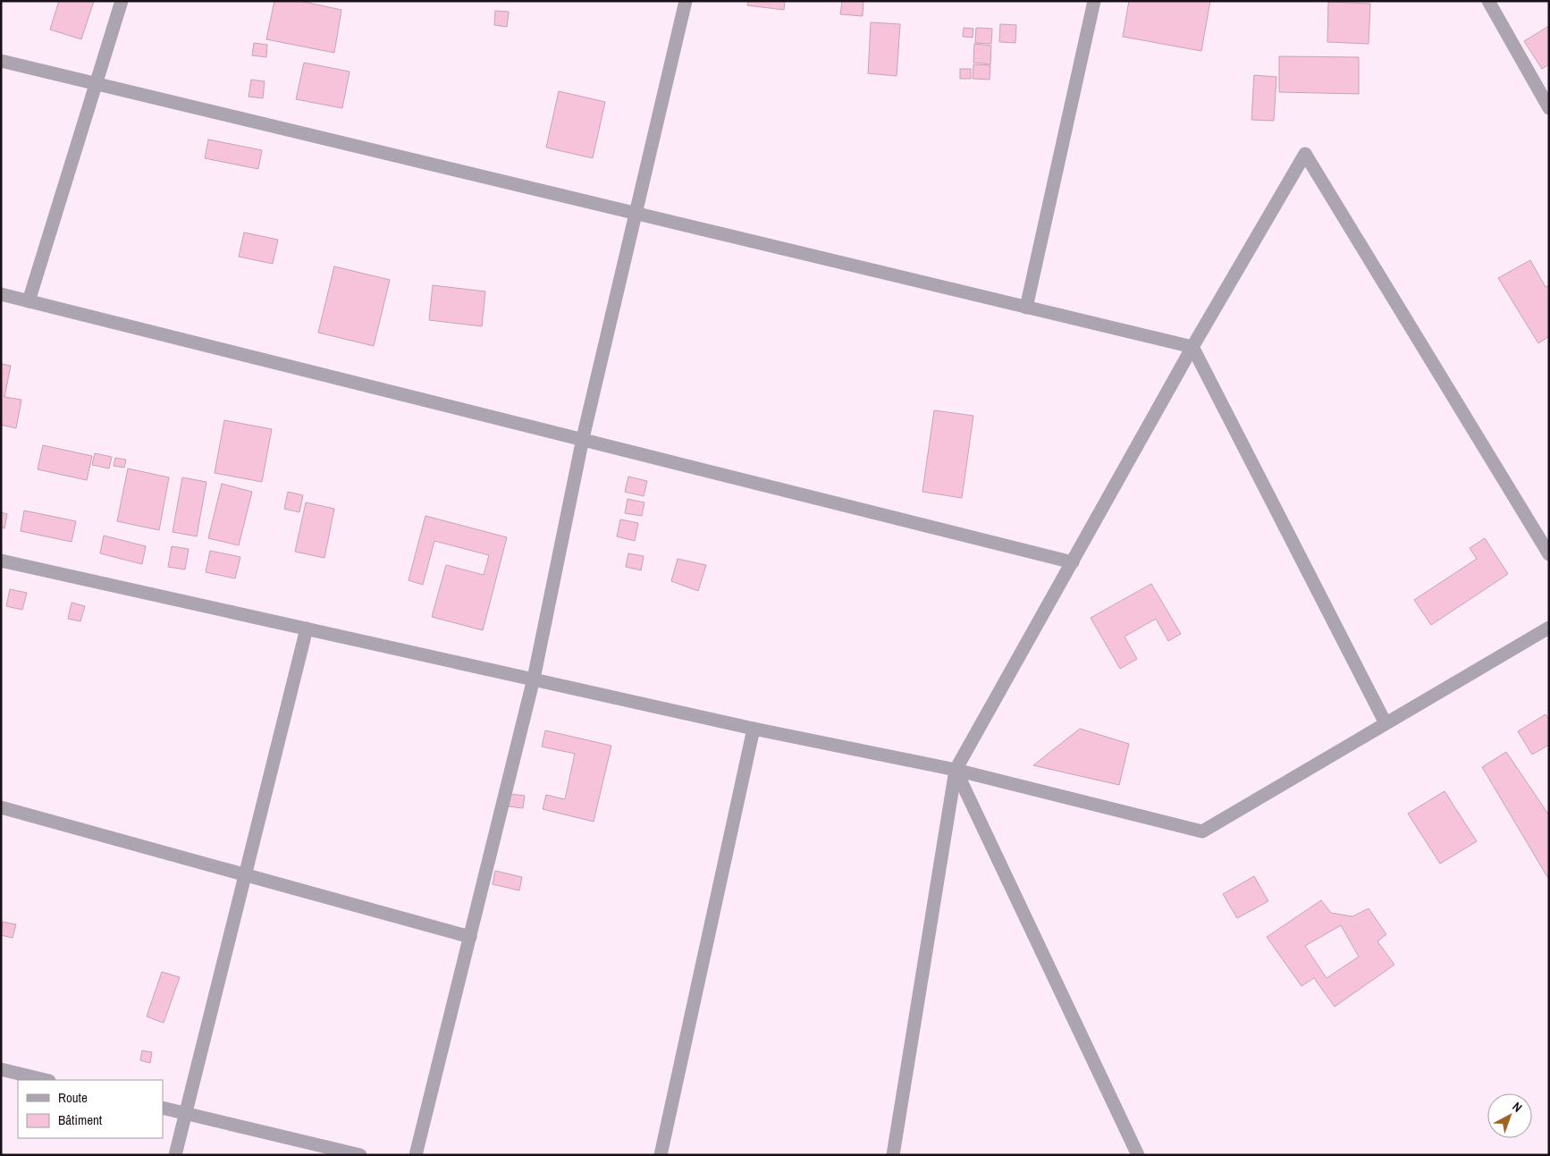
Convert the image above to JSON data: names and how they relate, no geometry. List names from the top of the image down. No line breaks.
{"legend":["Route","Bâtiment"],"north":"top right"}
